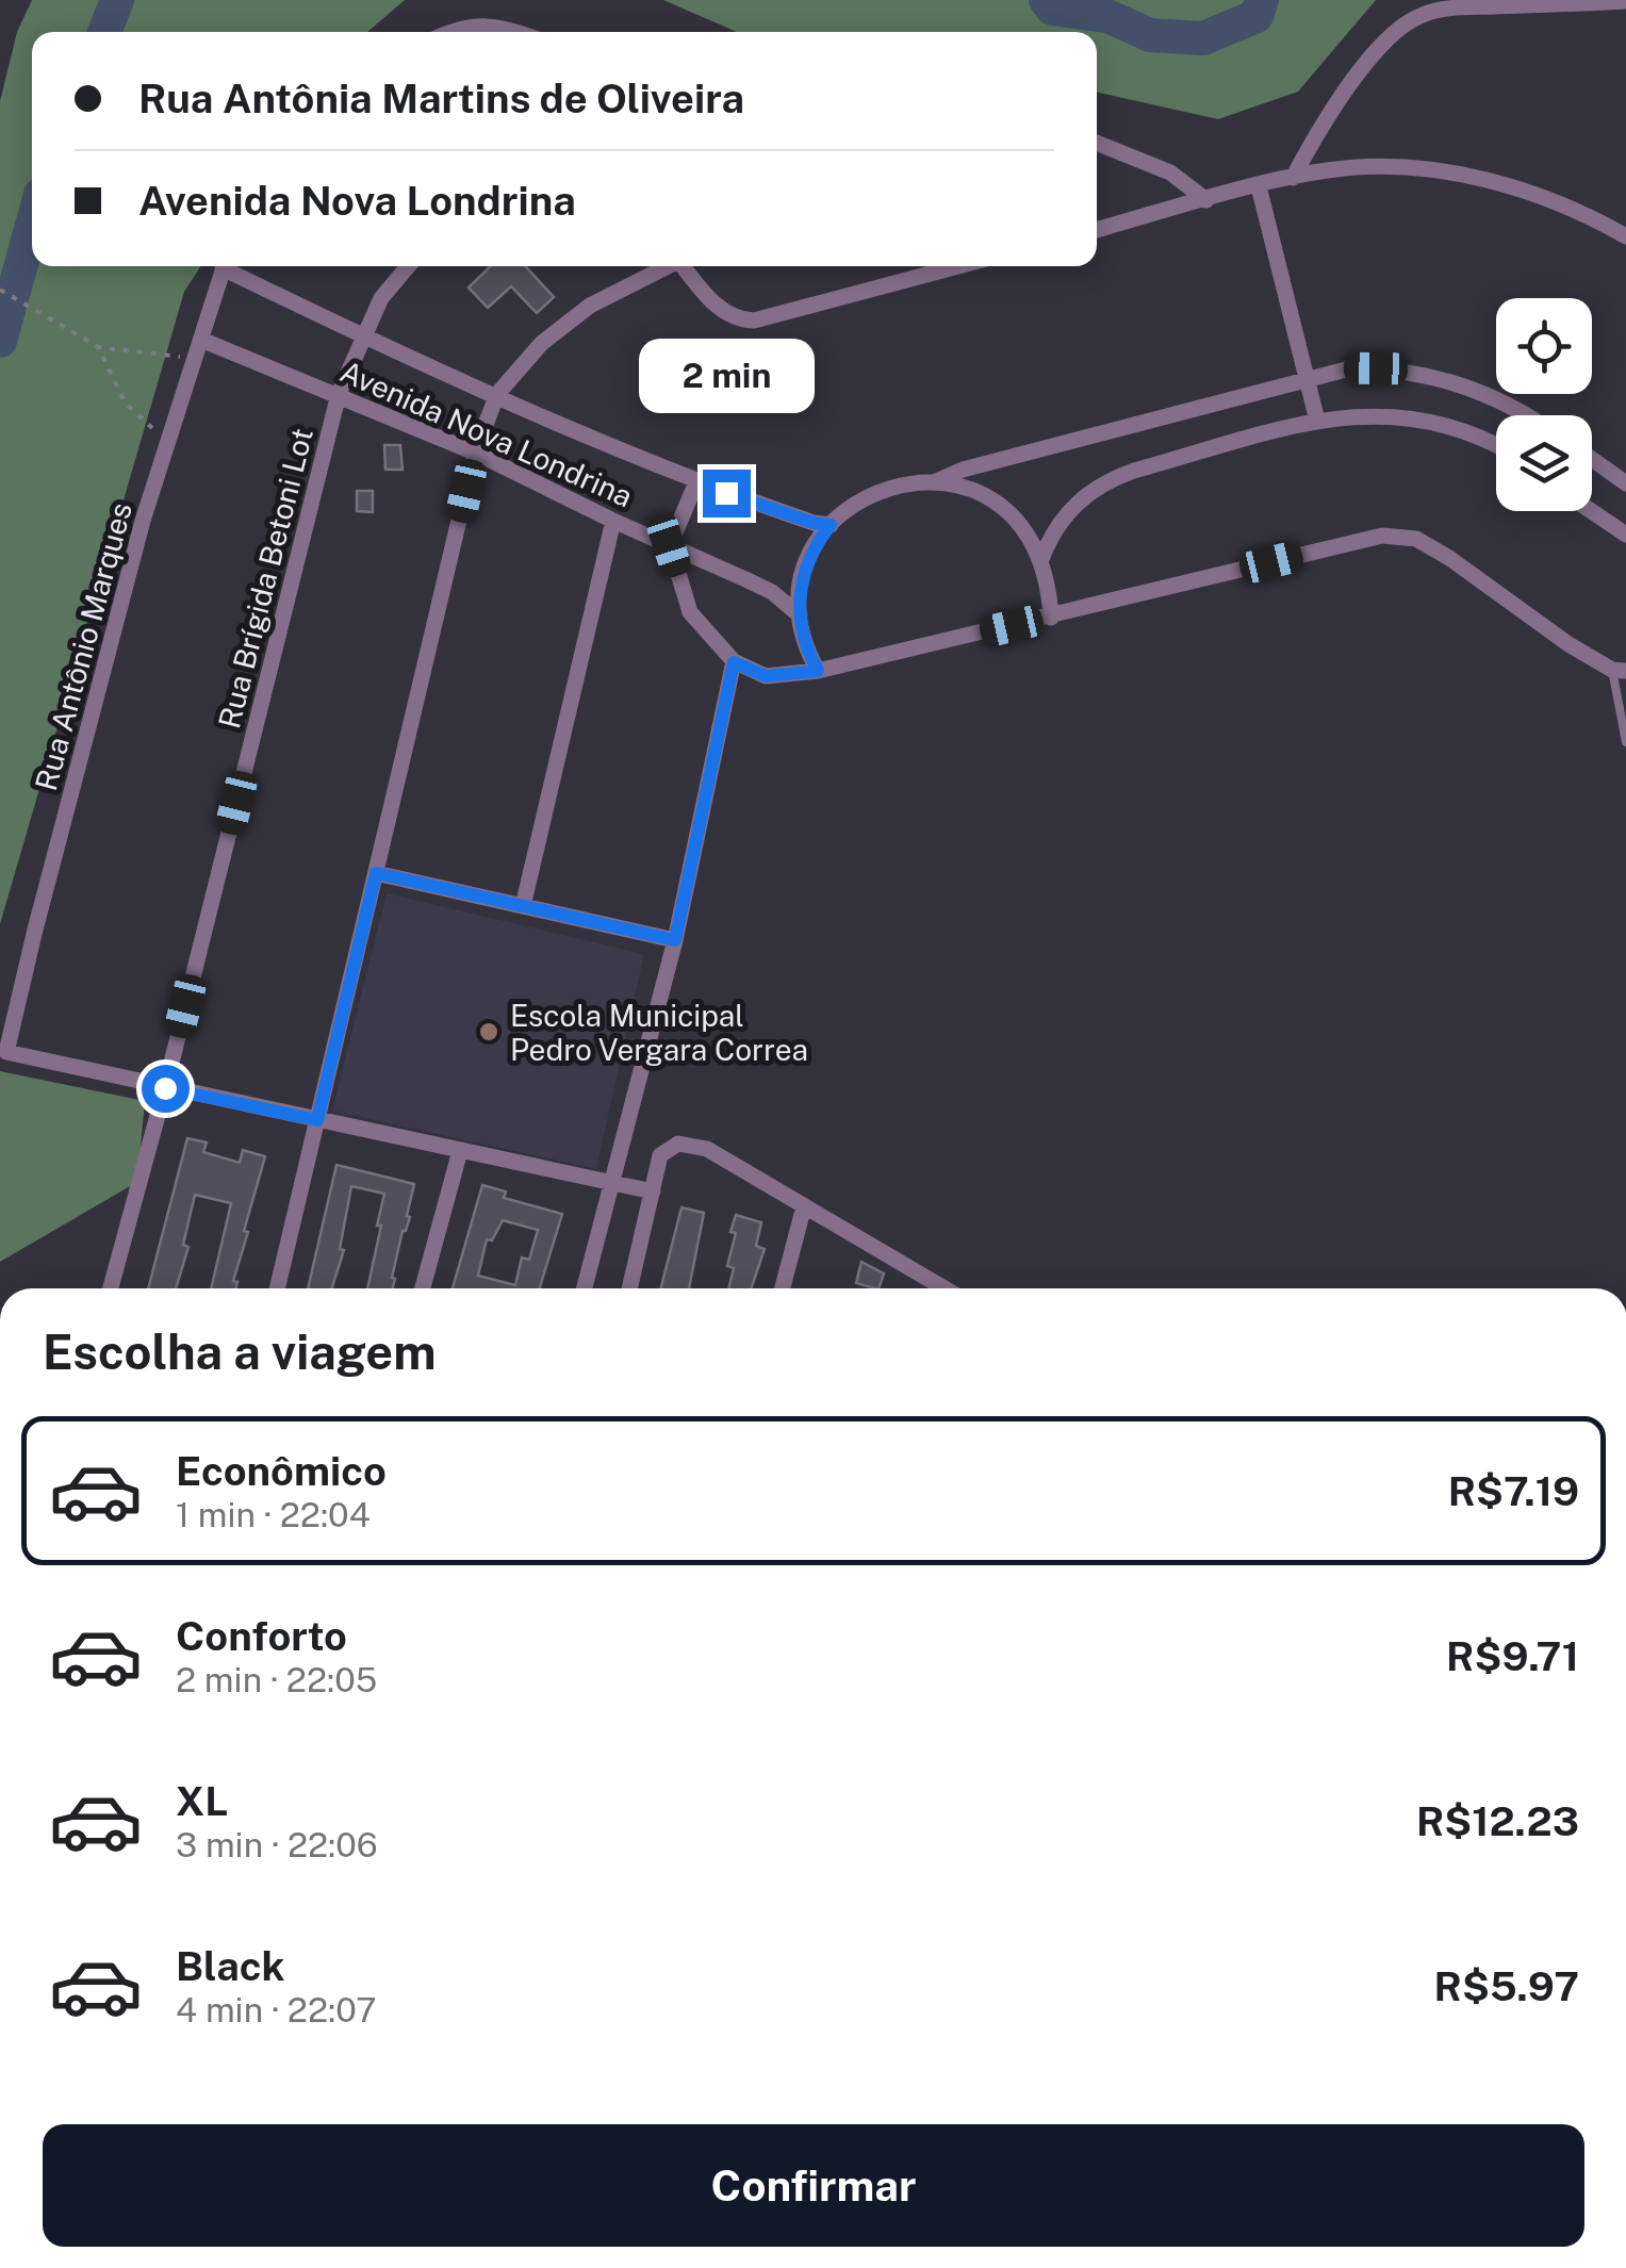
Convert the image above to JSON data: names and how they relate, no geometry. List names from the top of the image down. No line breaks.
{"streets":{"street":["Avenida Nova Londrina","Rua Brígida Betoni Lot","Rua Antônio Marques"]},"crossings":[["Avenida Nova Londrina","Rua Brígida Betoni Lot"],["Avenida Nova Londrina","Rua Antônio Marques"],["Rua Brígida Betoni Lot","Rua Antônio Marques"]],"places":["Escola Municipal Pedro Vergara Correa"],"page":{"banner":["Rua Antônia Martins de Oliveira","Avenida Nova Londrina"],"bubble":"2 min","heading":"Escolha a viagem","list":[{"name":"Econômico","note":"1 min · 22:04","value":"R$7.19"},{"name":"Conforto","note":"2 min · 22:05","value":"R$9.71"},{"name":"XL","note":"3 min · 22:06","value":"R$12.23"},{"name":"Black","note":"4 min · 22:07","value":"R$5.97"}],"buttons":"Confirmar"}}
